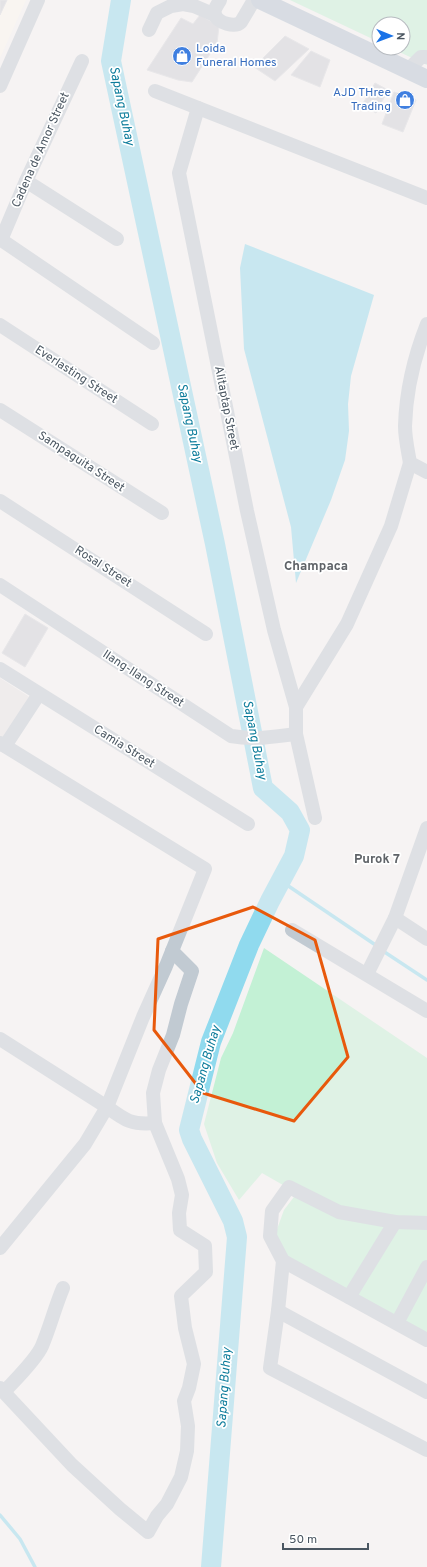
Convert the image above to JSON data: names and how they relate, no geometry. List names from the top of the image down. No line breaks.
{"streets":{"street":["Cadena de Amor Street","Everlasting Street","Alitaptap Street","Sampaguita Street","Rosal Street","Ilang-Ilang Street","Camia Street"]},"crossings":[["Alitaptap Street","Ilang-Ilang Street"]],"districts":["Champaca","Purok 7"],"water":["Sapang Buhay"],"places":{"shop":["Loida Funeral Homes","AJD THree Trading"]},"scale_bar":"50 m","north":"right"}
